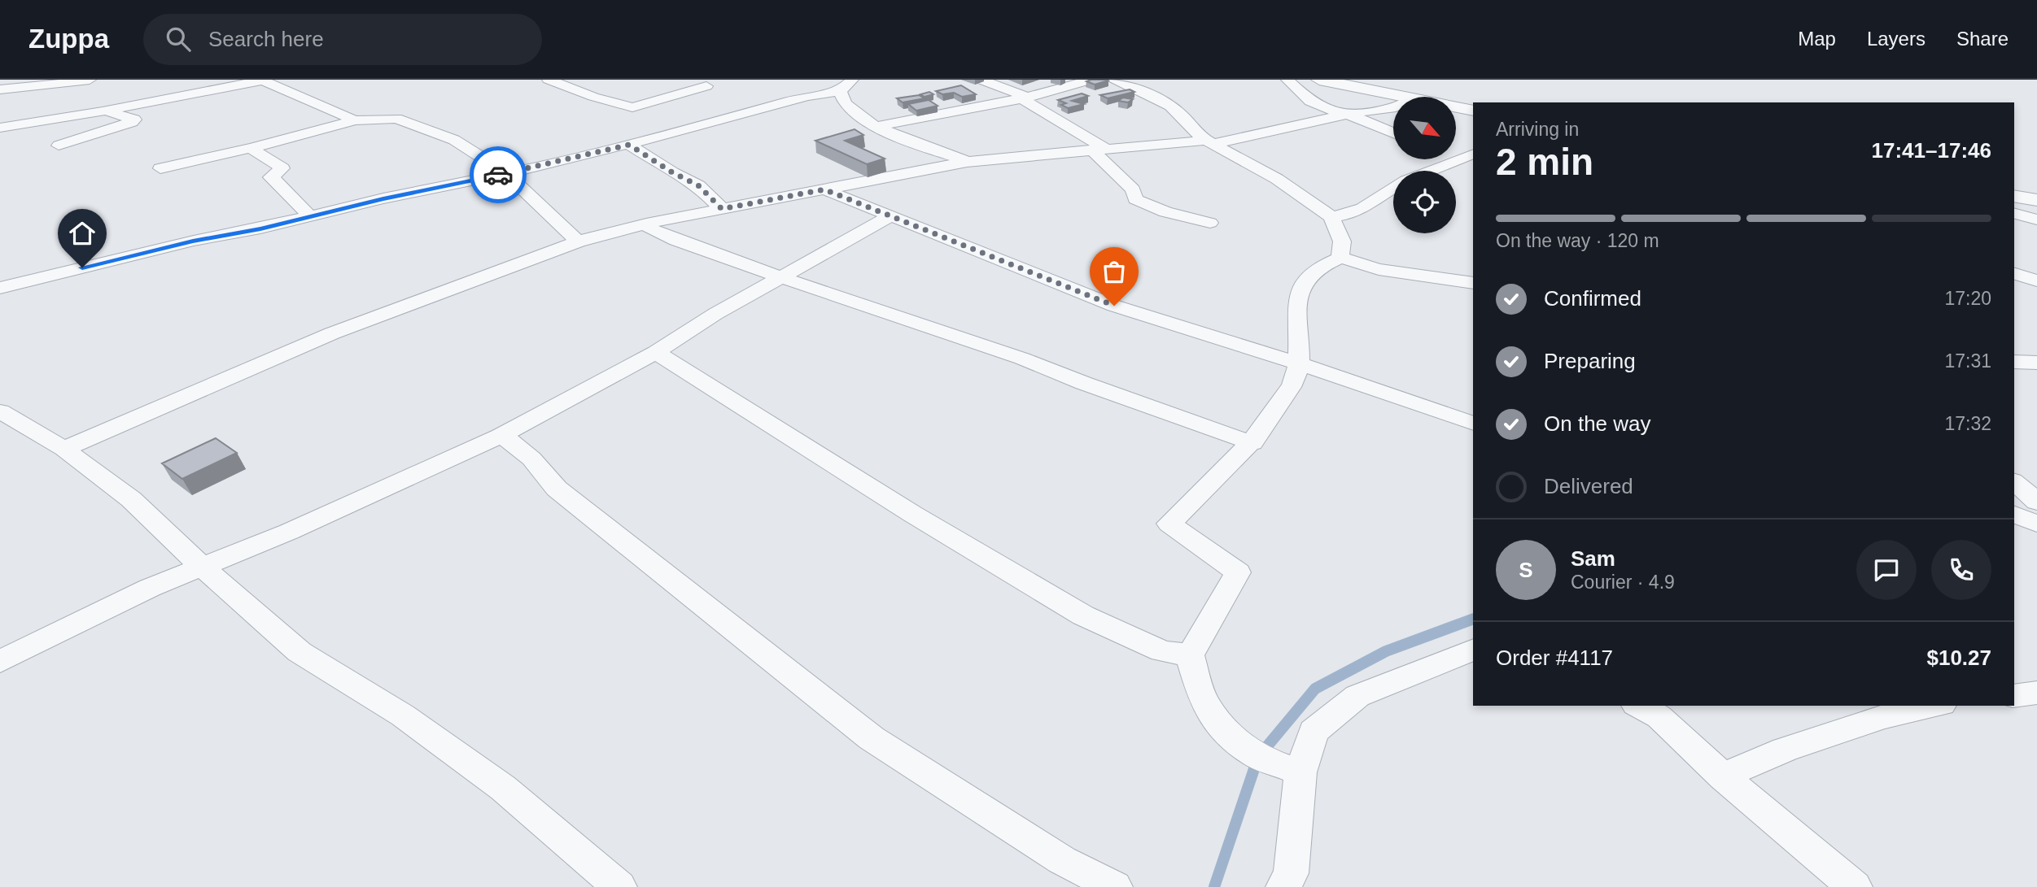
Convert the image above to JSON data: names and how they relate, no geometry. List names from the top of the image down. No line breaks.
{"north":"bottom right","page":{"header":"Zuppa","search":"Search here","nav":["Map","Layers","Share"],"heading":["2 min","Arriving in","17:41–17:46"],"panel":["Sam","Courier · 4.9","Order #4117","$10.27"],"bar":"On the way · 120 m","list":[["Confirmed","17:20"],["Preparing","17:31"],["On the way","17:32"],"Delivered"],"round":"S"}}
